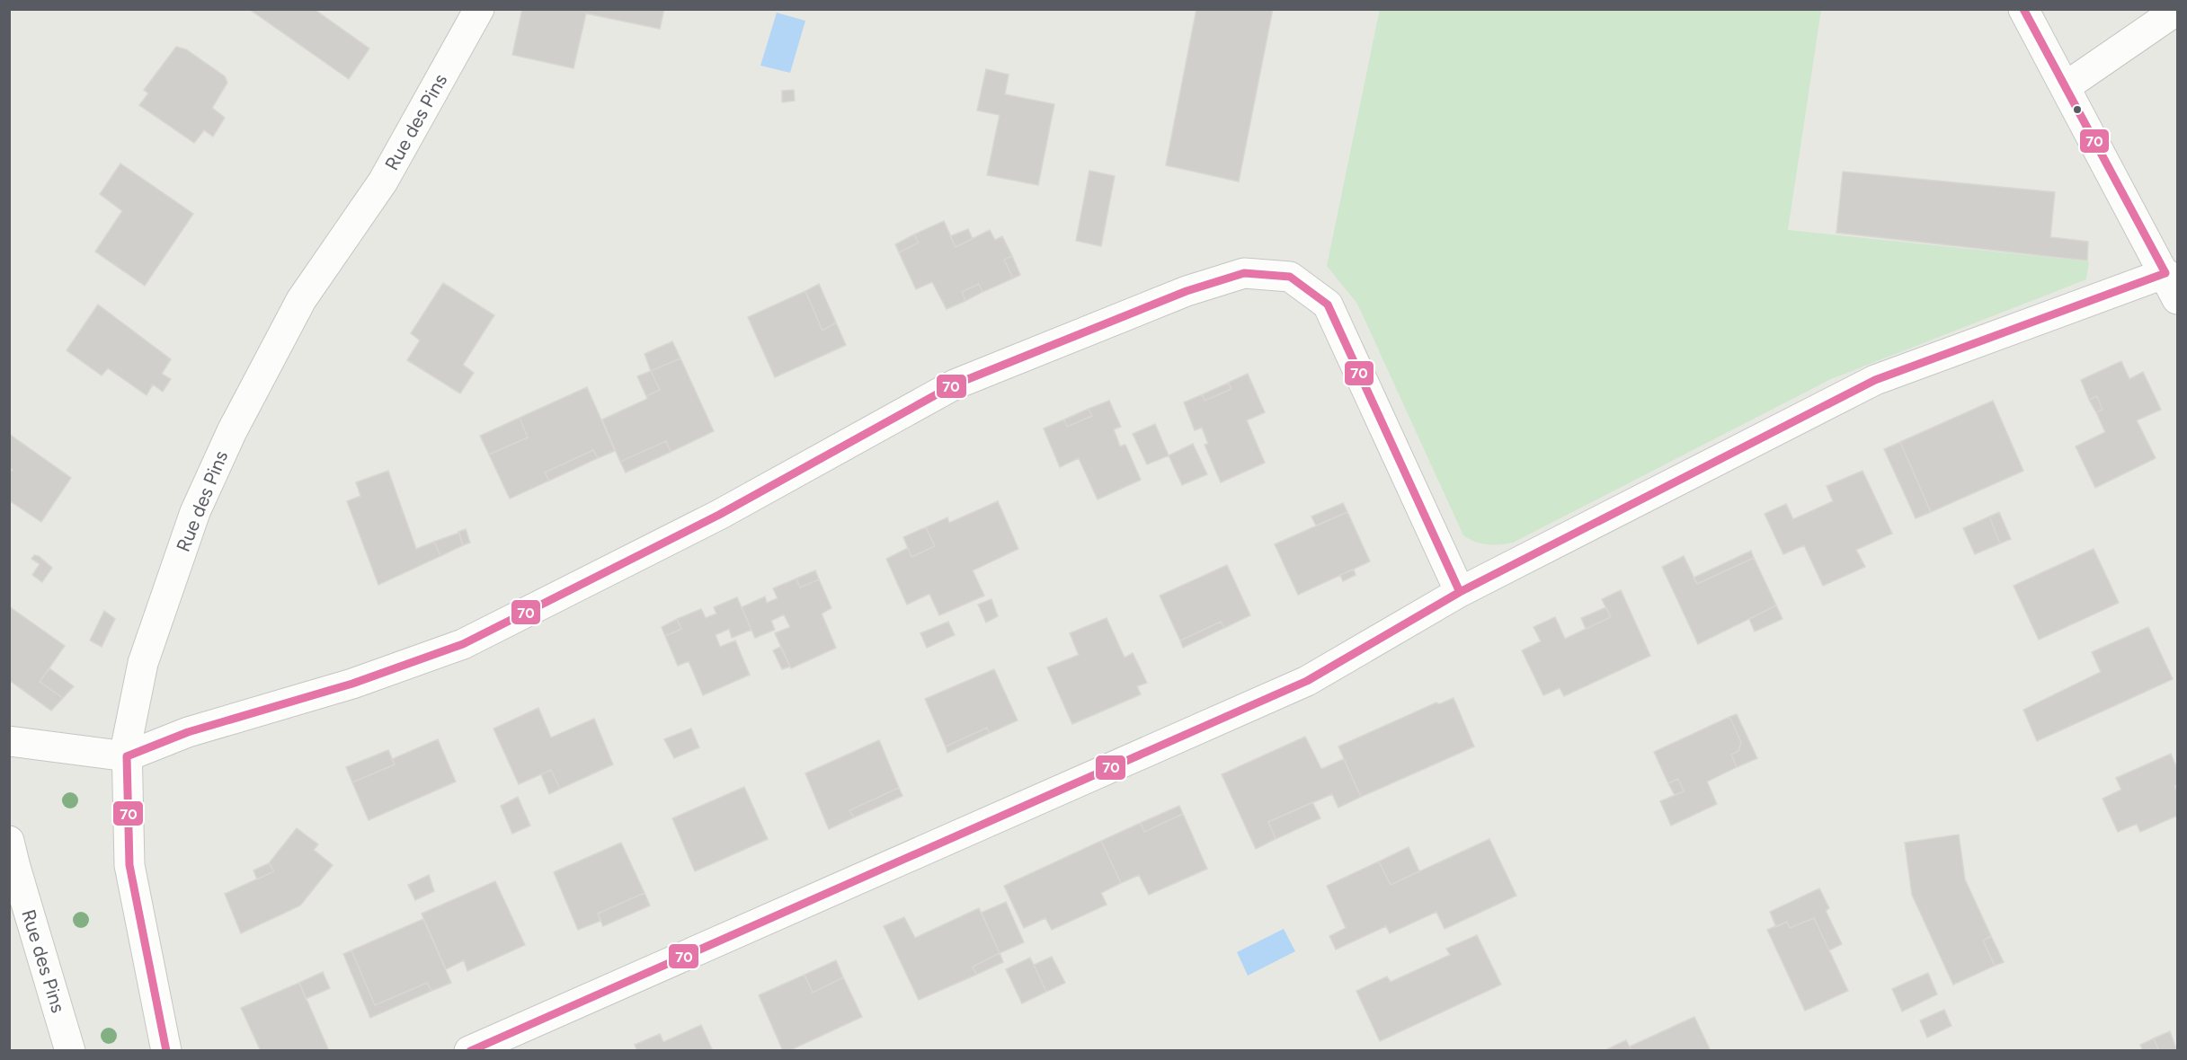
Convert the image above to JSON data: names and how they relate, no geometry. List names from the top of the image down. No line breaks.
{"streets":{"street":["Rue des Pins"]},"lines":["transit line 70"]}
